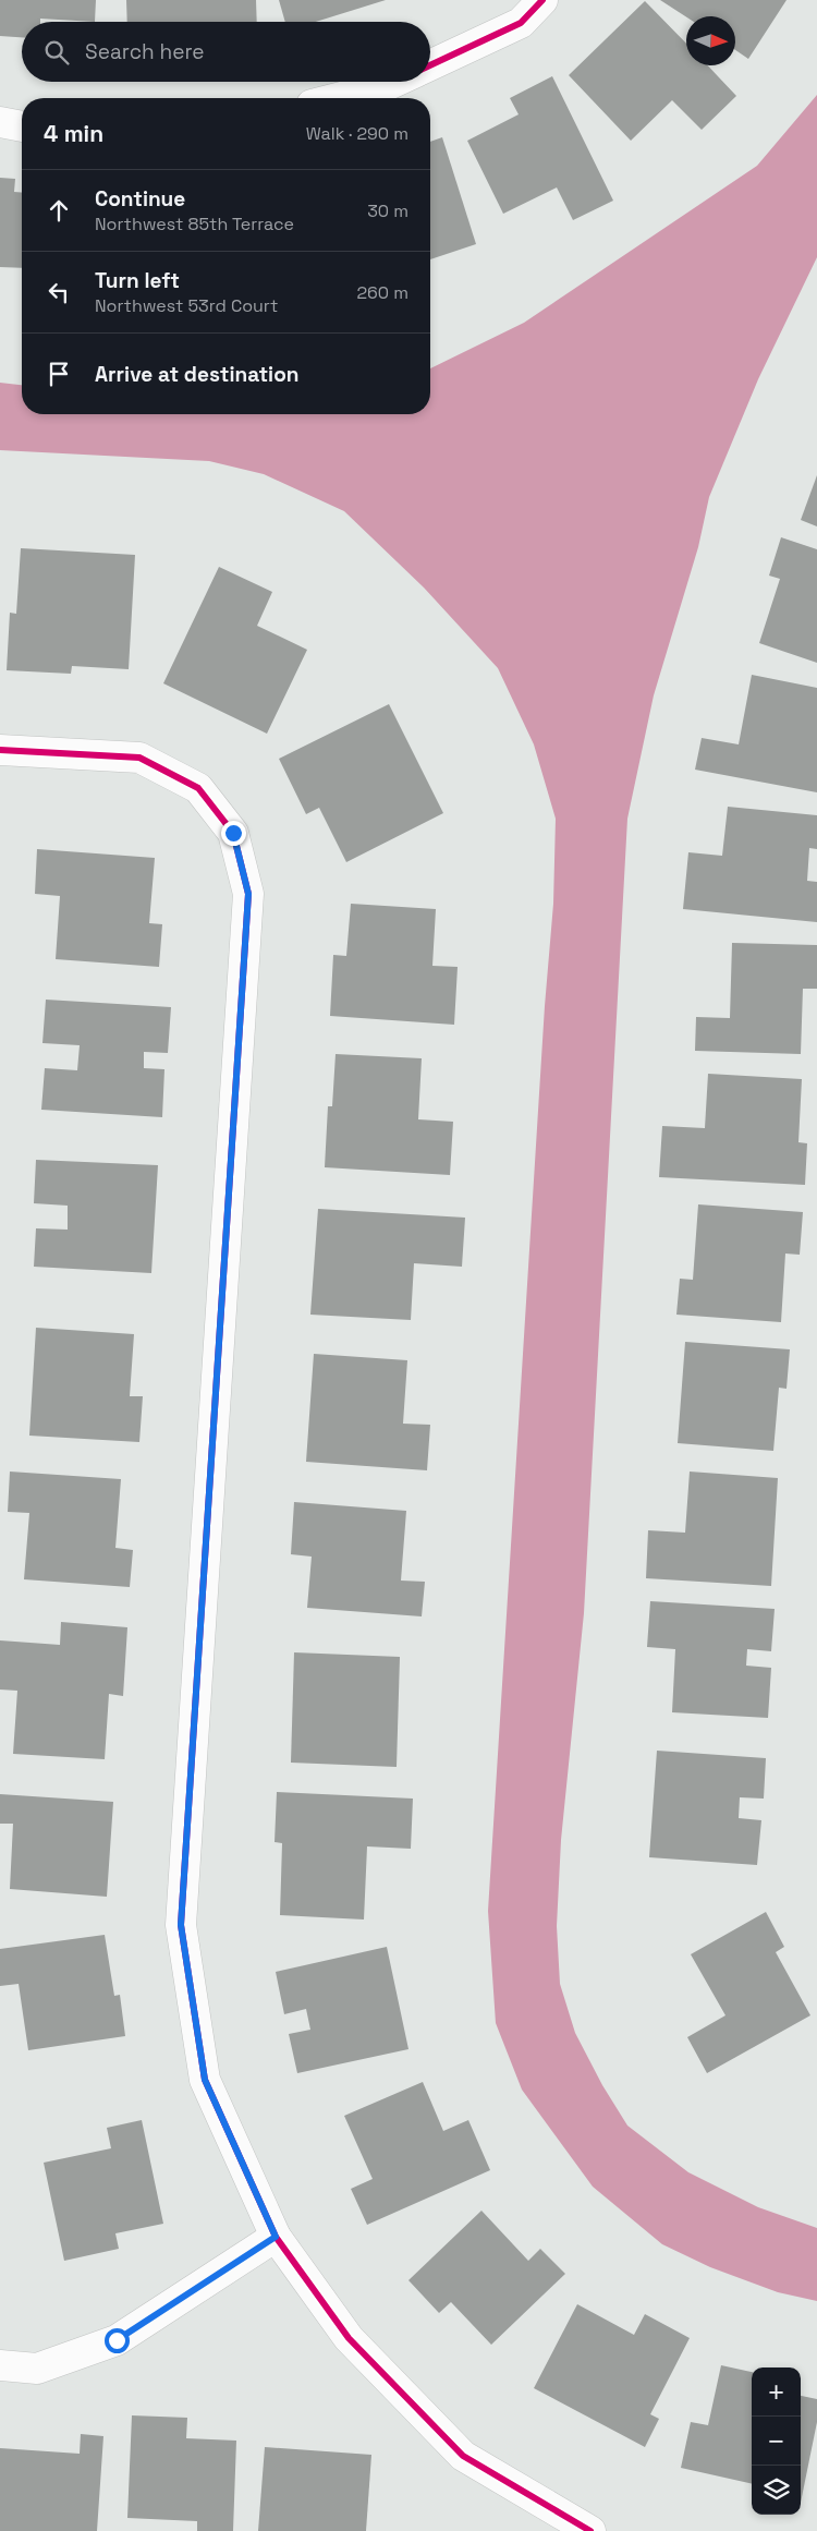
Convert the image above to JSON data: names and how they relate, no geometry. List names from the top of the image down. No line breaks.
{"north":"right","page":{"search":"Search here","heading":["4 min","Walk · 290 m"],"list":[["Continue","Northwest 85th Terrace","30 m"],["Turn left","Northwest 53rd Court","260 m"],"Arrive at destination"],"map_buttons":["+","−"]}}
